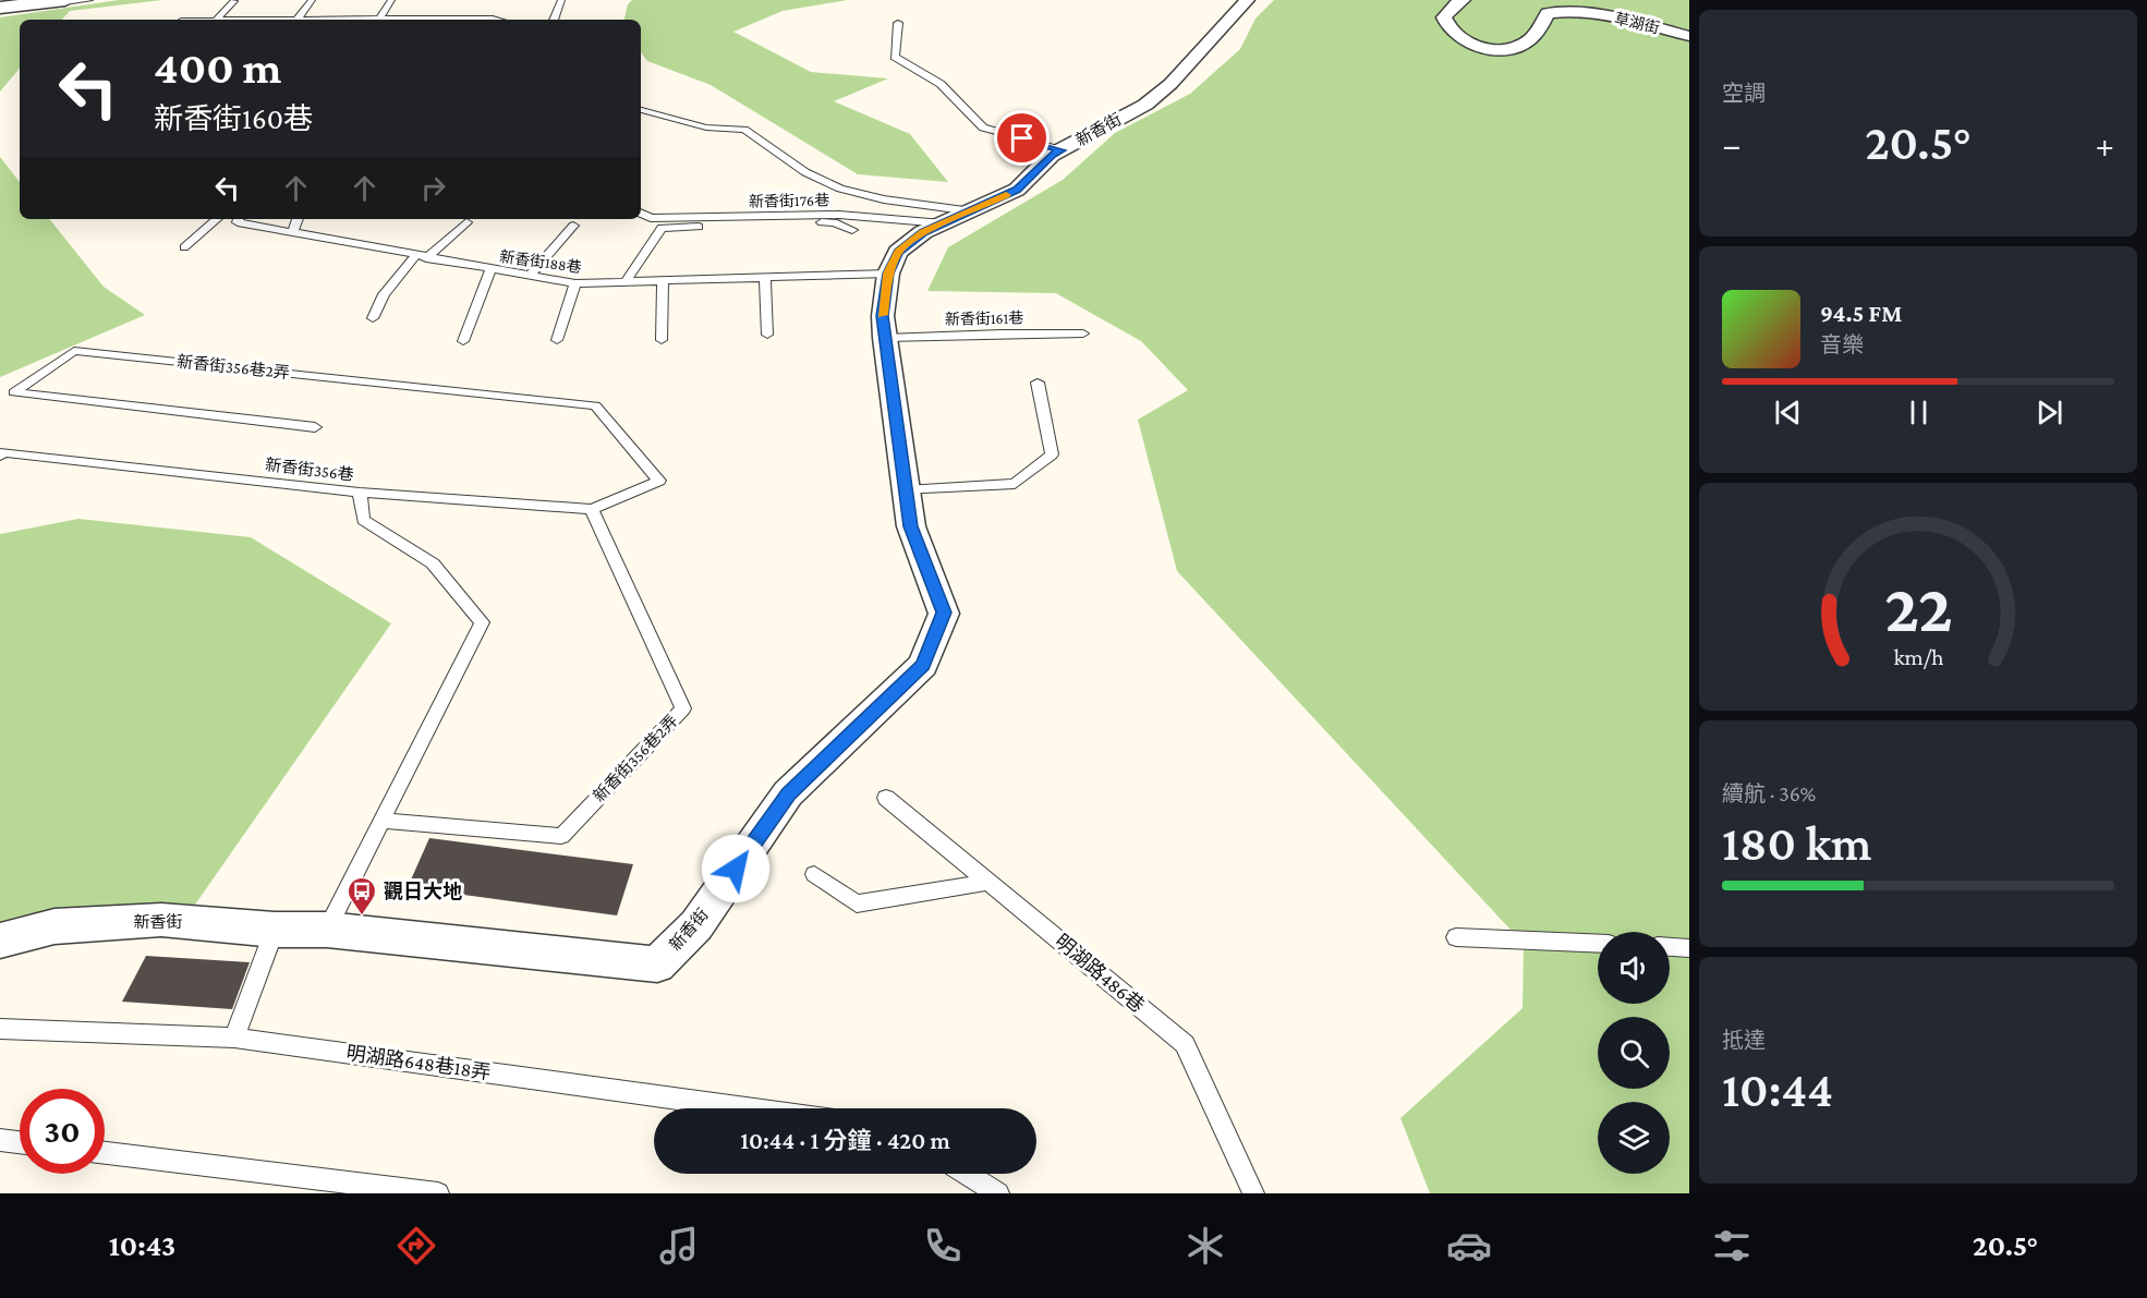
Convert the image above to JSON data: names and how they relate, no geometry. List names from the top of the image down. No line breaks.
{"streets":{"street":["草湖街","新香街"],"lane":["新香街176巷","新香街188巷","新香街161巷","新香街356巷2弄","新香街356巷","明湖路486巷","明湖路648巷18弄"]},"crossings":[["新香街","新香街176巷"],["新香街","新香街188巷"],["新香街","新香街161巷"],["新香街","新香街356巷"],["新香街356巷2弄","新香街356巷"]],"places":{"bus stop":["觀日大地"]},"page":{"tile":["空調",["續航 · 36%","180 km"],["抵達","10:44"]],"turn":["400 m","新香街160巷"],"heat":["−","20.5°","+"],"song":["94.5 FM","音樂"],"limit":"30","trip":"10:44 · 1 分鐘 · 420 m","tabs":["10:43","20.5°"],"gauge":["22","km/h"]}}
